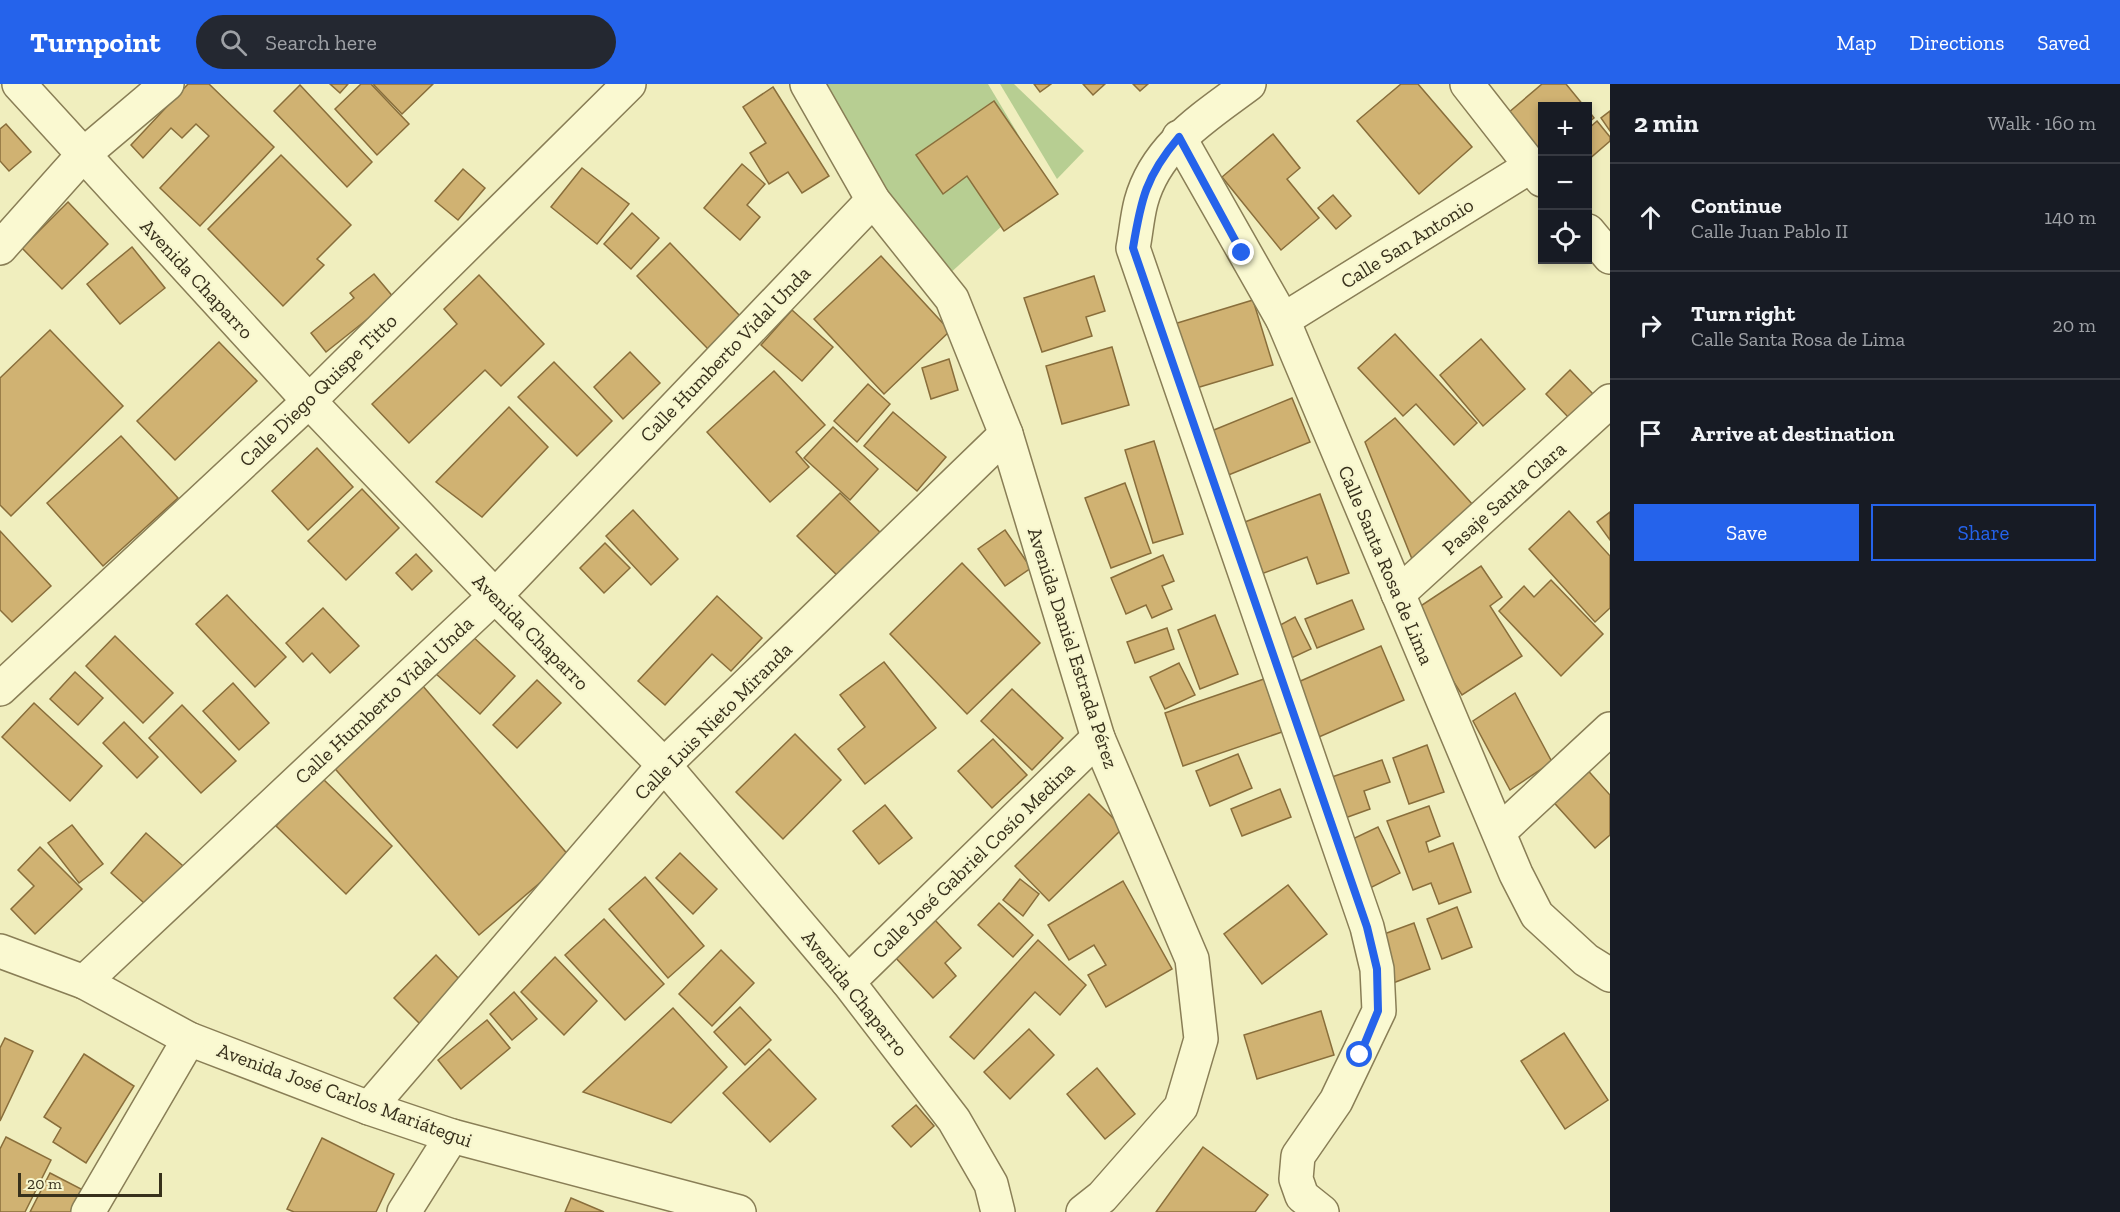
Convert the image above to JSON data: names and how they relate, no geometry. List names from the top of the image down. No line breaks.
{"streets":{"street":["Calle San Antonio","Avenida Chaparro","Calle Humberto Vidal Unda","Calle Diego Quispe Titto","Pasaje Santa Clara","Calle Santa Rosa de Lima","Avenida Daniel Estrada Pérez","Calle Luis Nieto Miranda","Calle José Gabriel Cosío Medina","Avenida José Carlos Mariátegui"]},"crossings":[["Calle San Antonio","Calle Santa Rosa de Lima"],["Avenida Chaparro","Calle Humberto Vidal Unda"],["Avenida Chaparro","Calle Diego Quispe Titto"],["Avenida Chaparro","Calle Luis Nieto Miranda"],["Avenida Chaparro","Calle José Gabriel Cosío Medina"],["Calle Humberto Vidal Unda","Avenida Daniel Estrada Pérez"],["Calle Humberto Vidal Unda","Avenida José Carlos Mariátegui"],["Pasaje Santa Clara","Calle Santa Rosa de Lima"],["Avenida Daniel Estrada Pérez","Calle Luis Nieto Miranda"],["Avenida Daniel Estrada Pérez","Calle José Gabriel Cosío Medina"],["Calle Luis Nieto Miranda","Avenida José Carlos Mariátegui"]],"scale_bar":"20 m","page":{"header":"Turnpoint","search":"Search here","nav":["Map","Directions","Saved"],"heading":["2 min","Walk · 160 m"],"map_buttons":["+","−"],"list":[["Continue","Calle Juan Pablo II","140 m"],["Turn right","Calle Santa Rosa de Lima","20 m"],"Arrive at destination"],"buttons":["Save","Share"],"scale":"20 m"}}
